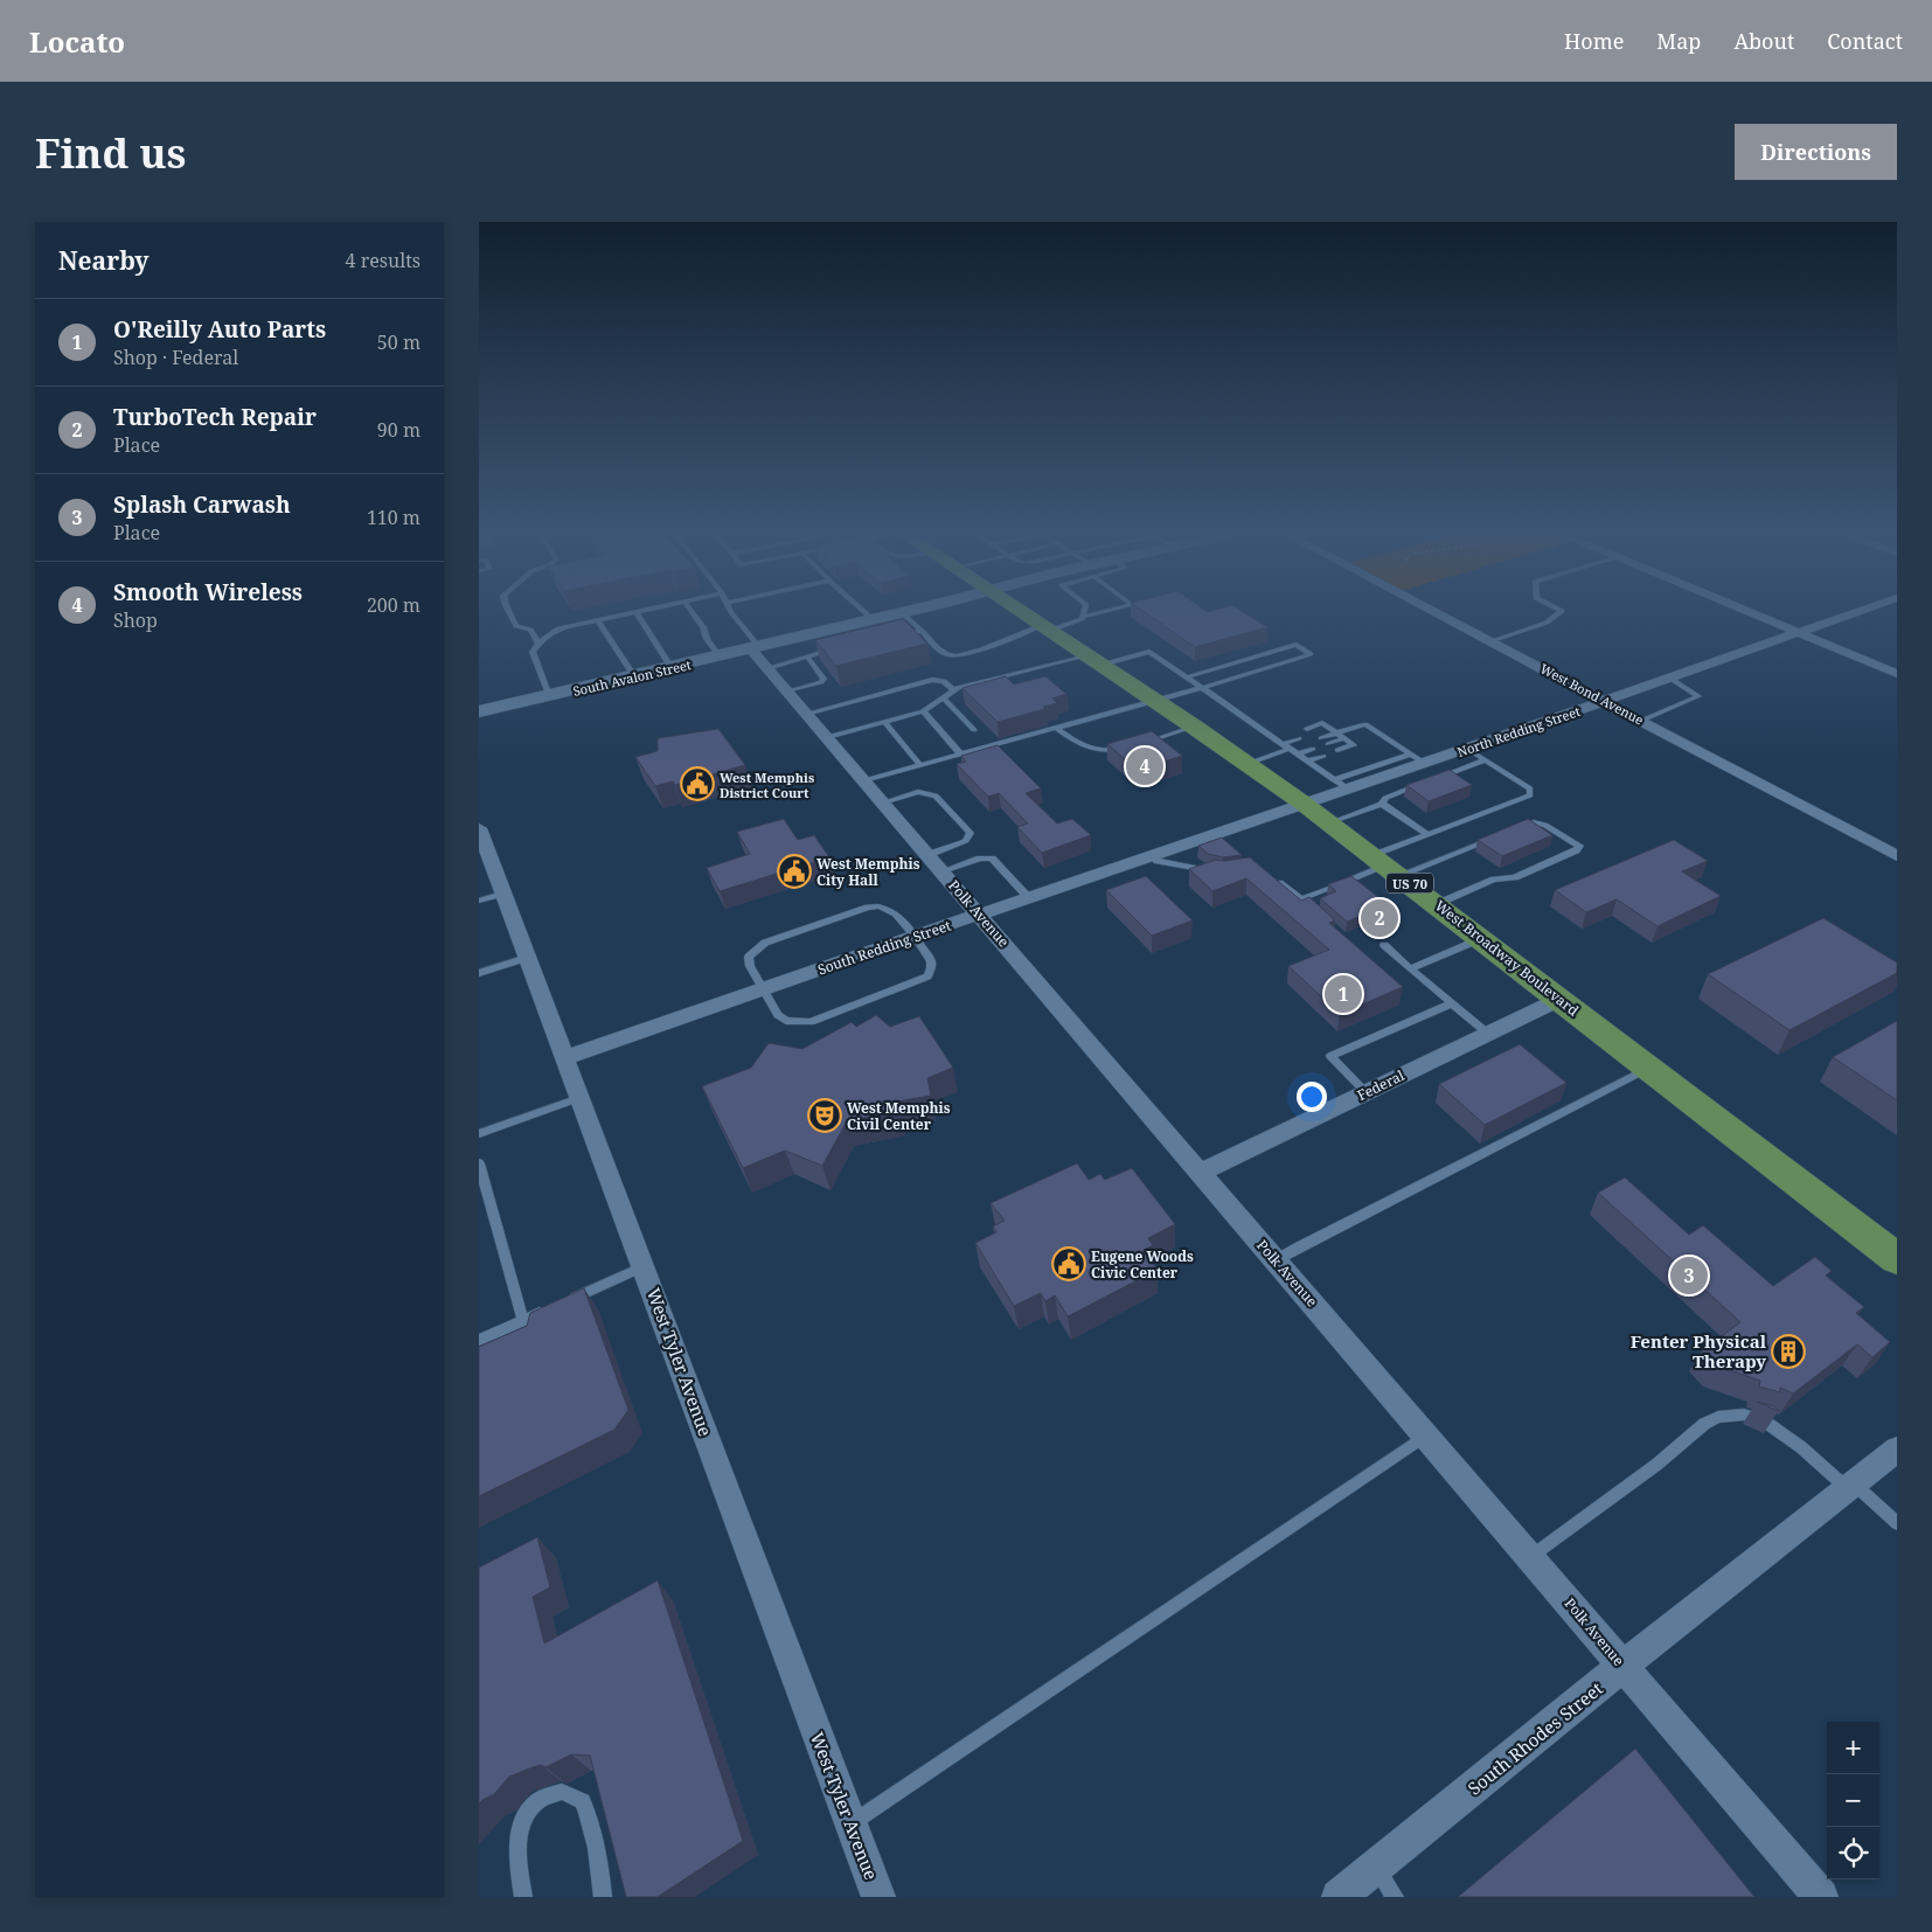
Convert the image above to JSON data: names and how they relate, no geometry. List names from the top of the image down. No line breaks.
{"streets":{"main road":["US 70","West Broadway Boulevard"],"street":["South Avalon Street","West Bond Avenue","North Redding Street","Polk Avenue","South Redding Street","Federal","West Tyler Avenue","South Rhodes Street"]},"crossings":[["South Avalon Street","Polk Avenue"],["West Bond Avenue","North Redding Street"],["North Redding Street","South Redding Street"],["North Redding Street","West Broadway Boulevard"],["Polk Avenue","South Redding Street"],["Polk Avenue","Federal"],["Polk Avenue","South Rhodes Street"],["South Redding Street","West Broadway Boulevard"],["South Redding Street","West Tyler Avenue"],["West Broadway Boulevard","Federal"]],"places":{"public building":["West Memphis District Court","West Memphis City Hall","Eugene Woods Civic Center"],"theatre":["West Memphis Civil Center"],"building":["Fenter Physical Therapy"]},"page":{"header":"Locato","nav":["Home","Map","About","Contact"],"buttons":"Directions","title":"Find us","heading":["Nearby","4 results"],"list":[{"mark":"1","name":"O'Reilly Auto Parts","note":"Shop · Federal","value":"50 m"},{"mark":"2","name":"TurboTech Repair","note":"Place","value":"90 m"},{"mark":"3","name":"Splash Carwash","note":"Place","value":"110 m"},{"mark":"4","name":"Smooth Wireless","note":"Shop","value":"200 m"}],"pins":["4","2","1","3"],"map_buttons":["+","−"]}}
